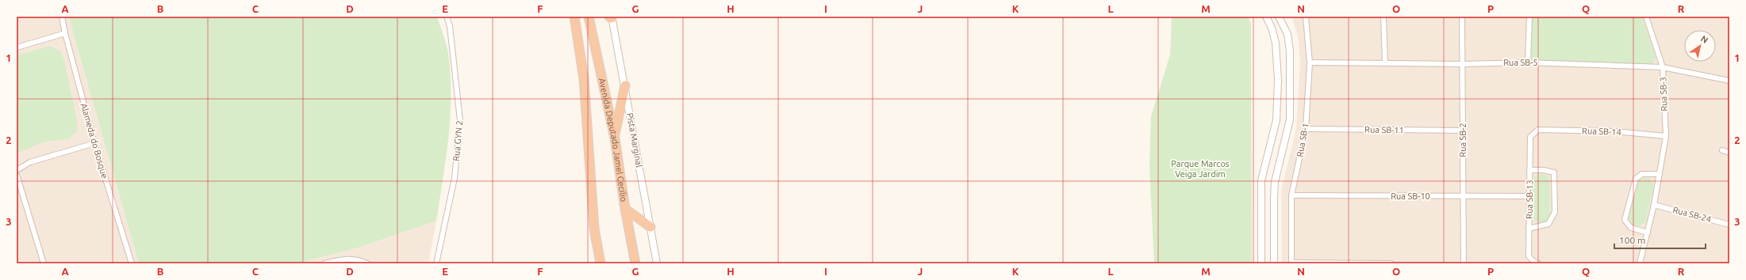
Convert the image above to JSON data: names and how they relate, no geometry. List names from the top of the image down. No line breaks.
{"streets":{"highway":["Avenida Deputado Jamel Cecilio"],"street":["Rua SB-5","Rua SB-3","Rua SB-11","Rua SB-14","Pista Marginal","Rua SB-1","Rua SB-2","Alameda do Bosque","Rua GYN 2","Rua SB-10","Rua SB-13","Rua SB-24"]},"crossings":[["Rua SB-5","Rua SB-3"],["Rua SB-5","Rua SB-1"],["Rua SB-5","Rua SB-2"],["Rua SB-3","Rua SB-14"],["Rua SB-3","Rua SB-24"],["Rua SB-11","Rua SB-1"],["Rua SB-11","Rua SB-2"],["Rua SB-14","Rua SB-13"],["Rua SB-1","Rua SB-10"],["Rua SB-2","Rua SB-10"],["Rua SB-10","Rua SB-13"]],"parks":["Parque Marcos Veiga Jardim"],"scale_bar":"100 m","north":"top right","grid":{"columns":["A","B","C","D","E","F","G","H","I","J","K","L","M","N","O","P","Q","R"],"rows":["1","2","3"]}}
